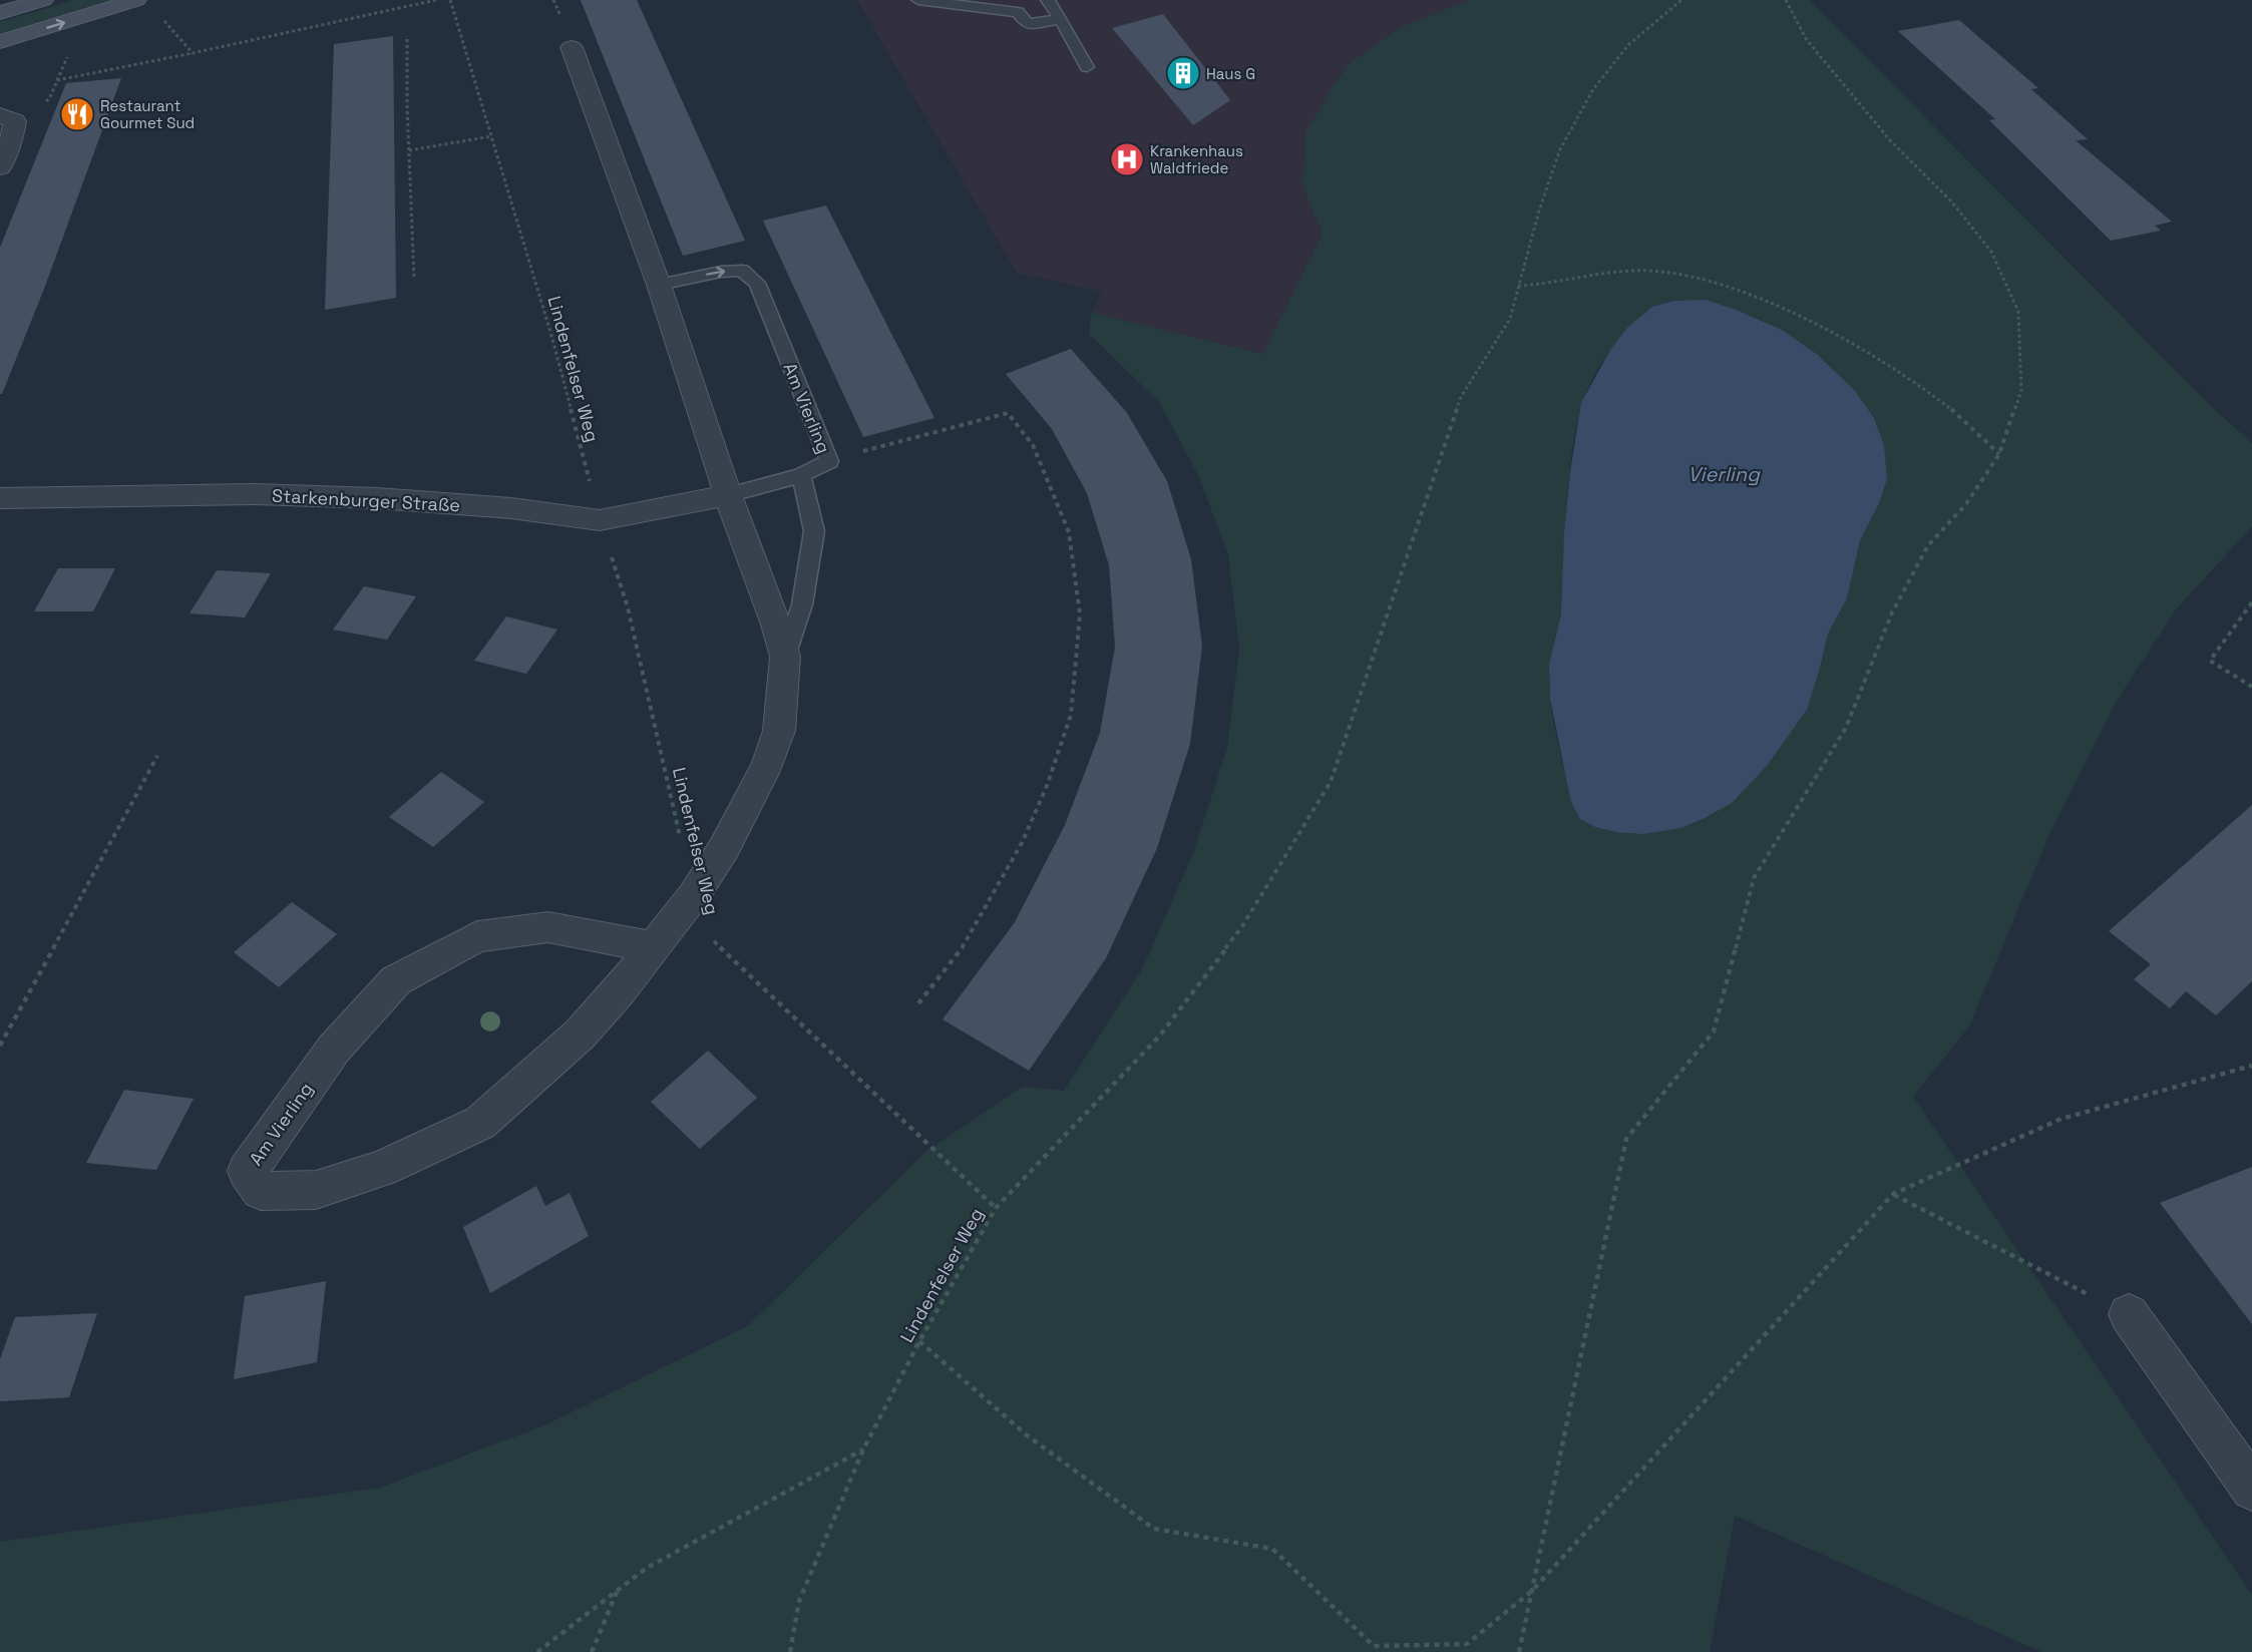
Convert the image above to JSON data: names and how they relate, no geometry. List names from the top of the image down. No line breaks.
{"streets":{"street":["Am Vierling","Starkenburger Straße"],"path":["Lindenfelser Weg"]},"crossings":[["Lindenfelser Weg","Am Vierling"],["Lindenfelser Weg","Starkenburger Straße"],["Am Vierling","Starkenburger Straße"]],"water":["Vierling"],"places":{"building":["Haus G"],"restaurant":["Restaurant Gourmet Sud"],"hospital":["Krankenhaus Waldfriede"]}}
